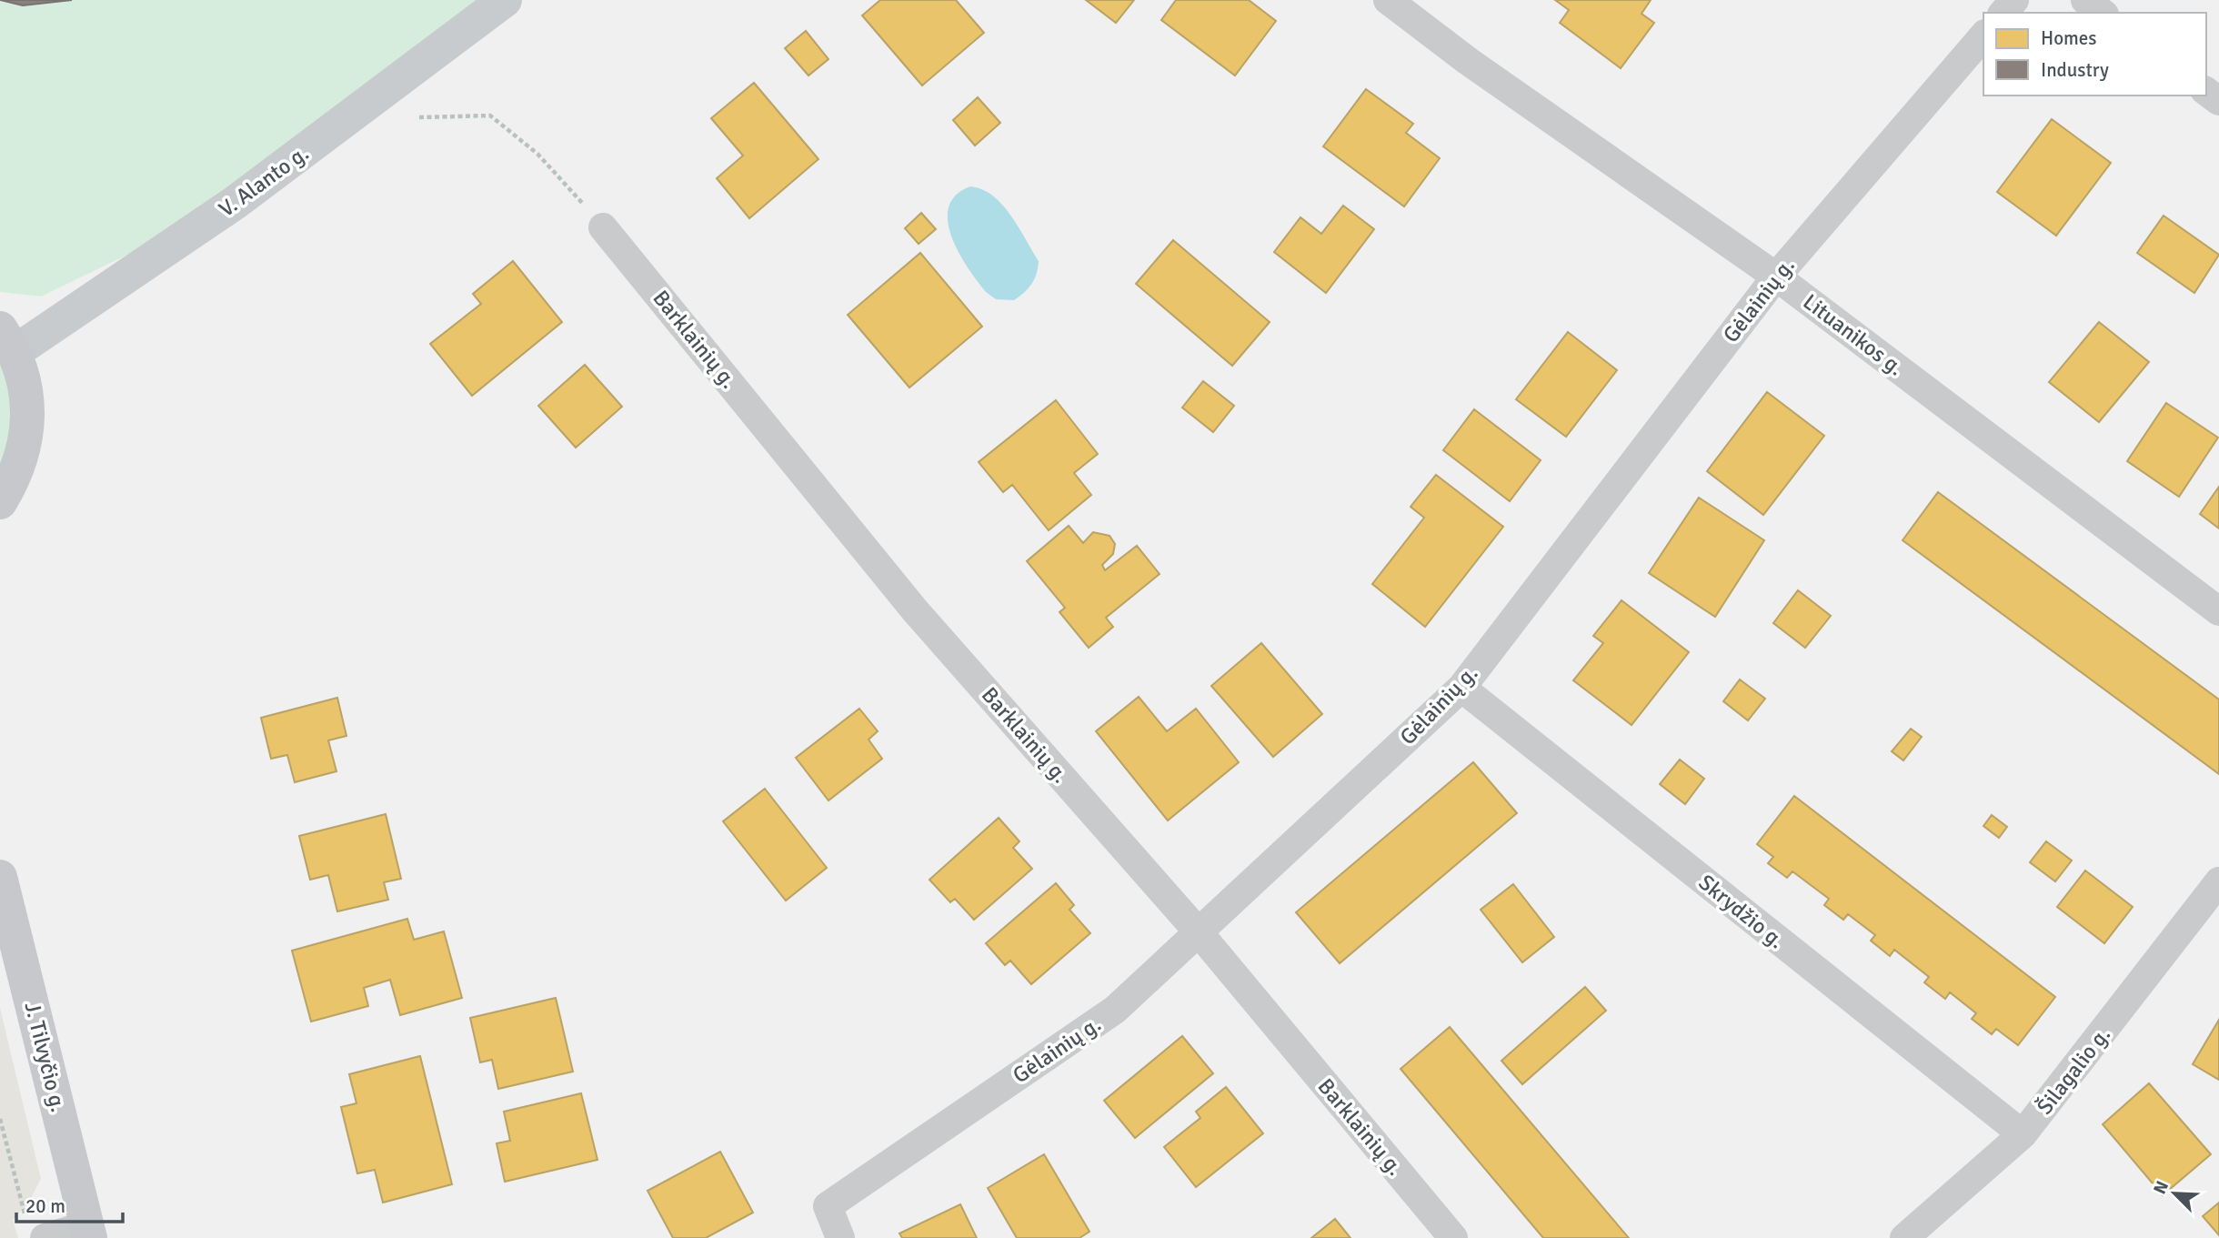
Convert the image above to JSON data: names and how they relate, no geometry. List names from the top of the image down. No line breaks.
{"streets":{"main road":["V. Alanto g.","J. Tilvyčio g."],"street":["Gėlainių g.","Lituanikos g.","Barklainių g.","Skrydžio g.","Šilagalio g."]},"crossings":[["Gėlainių g.","Lituanikos g."],["Gėlainių g.","Barklainių g."],["Gėlainių g.","Skrydžio g."],["Skrydžio g.","Šilagalio g."]],"legend":["Homes","Industry"],"scale_bar":"20 m","north":"top left"}
